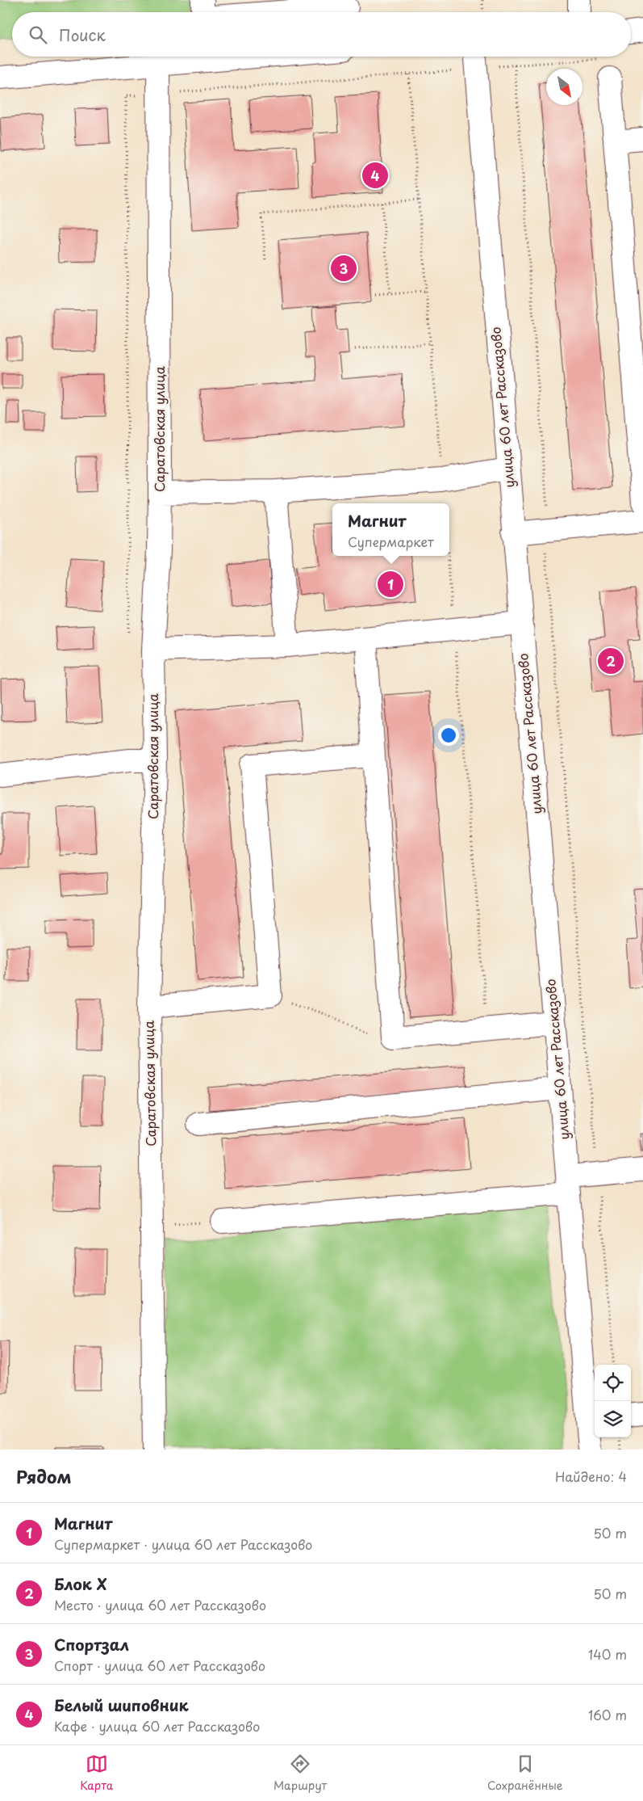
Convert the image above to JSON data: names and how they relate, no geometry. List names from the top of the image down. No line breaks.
{"streets":{"street":["улица 60 лет Рассказово","Саратовская улица"]},"north":"bottom right","page":{"search":"Поиск","pins":["4","3","1","2"],"popup":["Магнит","Супермаркет"],"heading":["Рядом","Найдено: 4"],"list":[{"mark":"1","name":"Магнит","note":"Супермаркет · улица 60 лет Рассказово","value":"50 m"},{"mark":"2","name":"Блок Х","note":"Место · улица 60 лет Рассказово","value":"50 m"},{"mark":"3","name":"Спортзал","note":"Спорт · улица 60 лет Рассказово","value":"140 m"},{"mark":"4","name":"Белый шиповник","note":"Кафе · улица 60 лет Рассказово","value":"160 m"}],"nav":["Карта","Маршрут","Сохранённые"]}}
